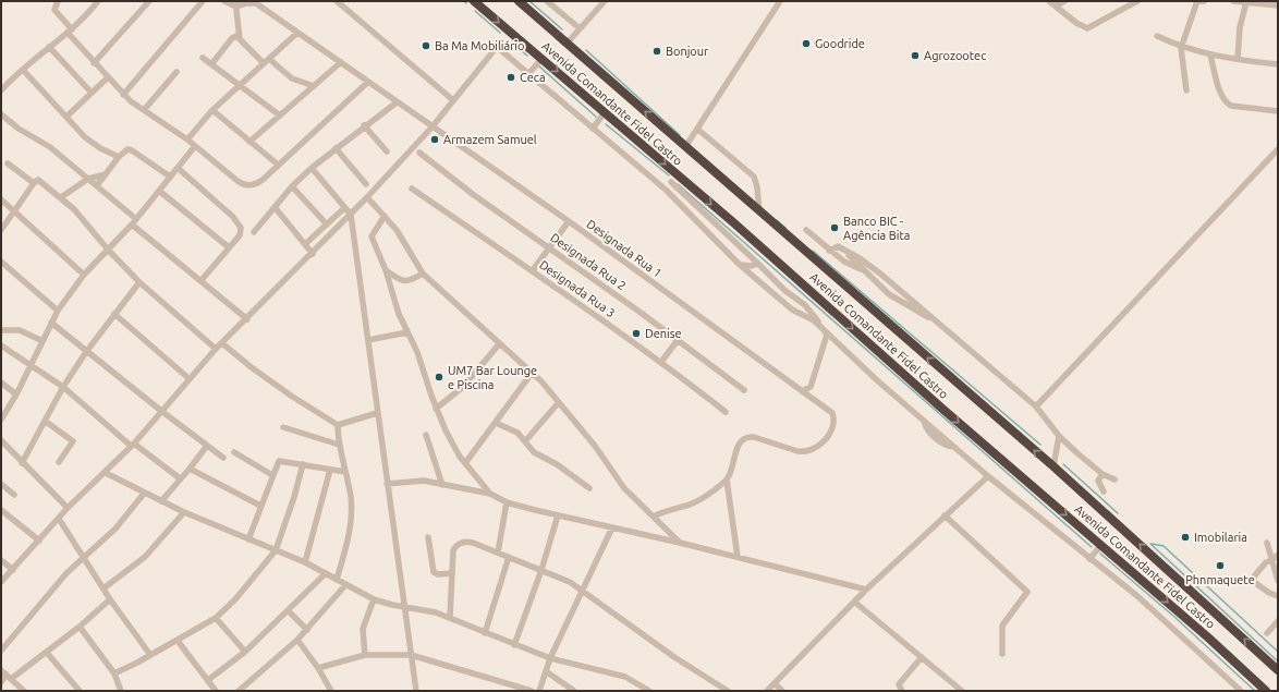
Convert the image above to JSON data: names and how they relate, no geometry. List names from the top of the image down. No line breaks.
{"streets":{"highway":["Avenida Comandante Fidel Castro"],"street":["Designada Rua 1","Designada Rua 2","Designada Rua 3"]},"places":["Goodride","Ba Ma Mobiliário","Bonjour","Agrozootec","Ceca","Armazem Samuel","Banco BIC - Agência Bita","Denise","UM7 Bar Lounge e Piscina","Imobilaria","Phnmaquete"]}
